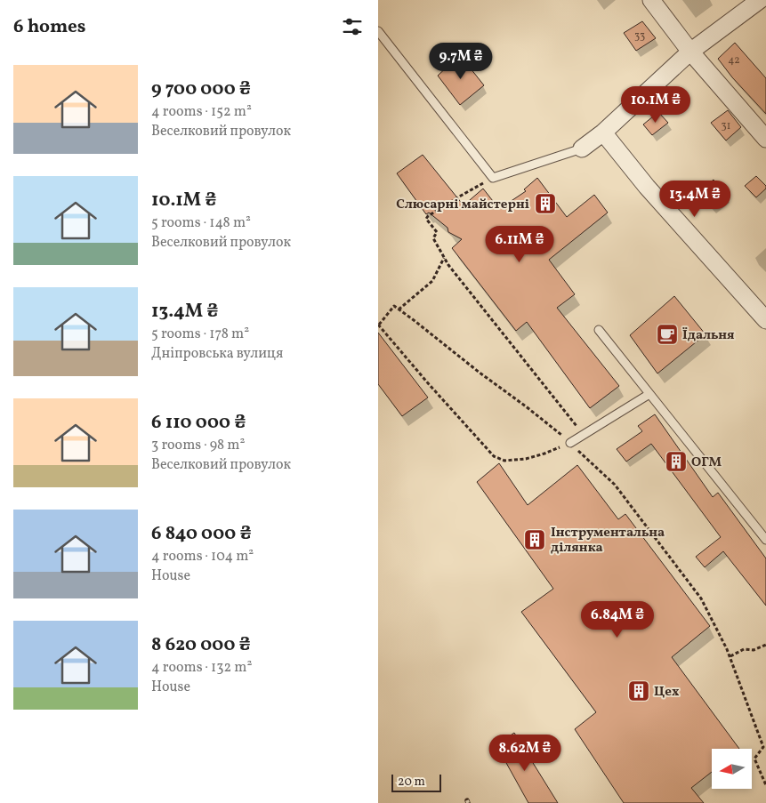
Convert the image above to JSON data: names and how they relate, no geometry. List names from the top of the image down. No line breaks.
{"places":{"building":["Слюсарні майстерні","ОГМ","Інструментальна ділянка","Цех"],"cafe":["Їдальня"]},"house_numbers":["33","42","31"],"scale_bar":"20 m","north":"left","page":{"heading":"6 homes","price":["9.7M ₴","10.1M ₴","13.4M ₴","6.11M ₴","6.84M ₴","8.62M ₴"],"list":[{"name":"9 700 000 ₴","note":"4 rooms · 152 m² · Веселковий провулок"},{"name":"10.1M ₴","note":"5 rooms · 148 m² · Веселковий провулок"},{"name":"13.4M ₴","note":"5 rooms · 178 m² · Дніпровська вулиця"},{"name":"6 110 000 ₴","note":"3 rooms · 98 m² · Веселковий провулок"},{"name":"6 840 000 ₴","note":"4 rooms · 104 m² · House"},{"name":"8 620 000 ₴","note":"4 rooms · 132 m² · House"}],"scale":"20 m"}}
